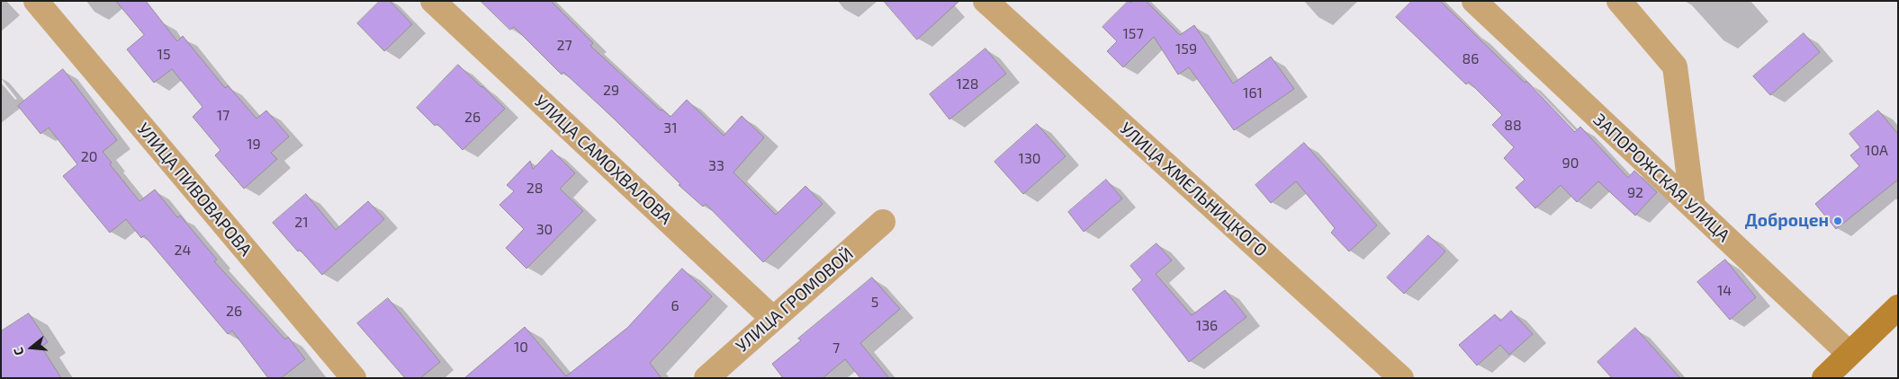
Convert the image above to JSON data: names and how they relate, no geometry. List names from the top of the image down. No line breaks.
{"streets":{"street":["УЛИЦА САМОХВАЛОВА","ЗАПОРОЖСКАЯ УЛИЦА","УЛИЦА ПИВОВАРОВА","УЛИЦА ХМЕЛЬНИЦКОГО","УЛИЦА ГРОМОВОЙ"]},"crossings":[["УЛИЦА САМОХВАЛОВА","УЛИЦА ГРОМОВОЙ"]],"places":["Доброцен"],"house_numbers":["157","27","159","15","86","128","29","161","17","26","88","31","19","10А","20","130","90","33","28","92","21","30","24","14","5","6","26","136","10","7"],"north":"left"}
